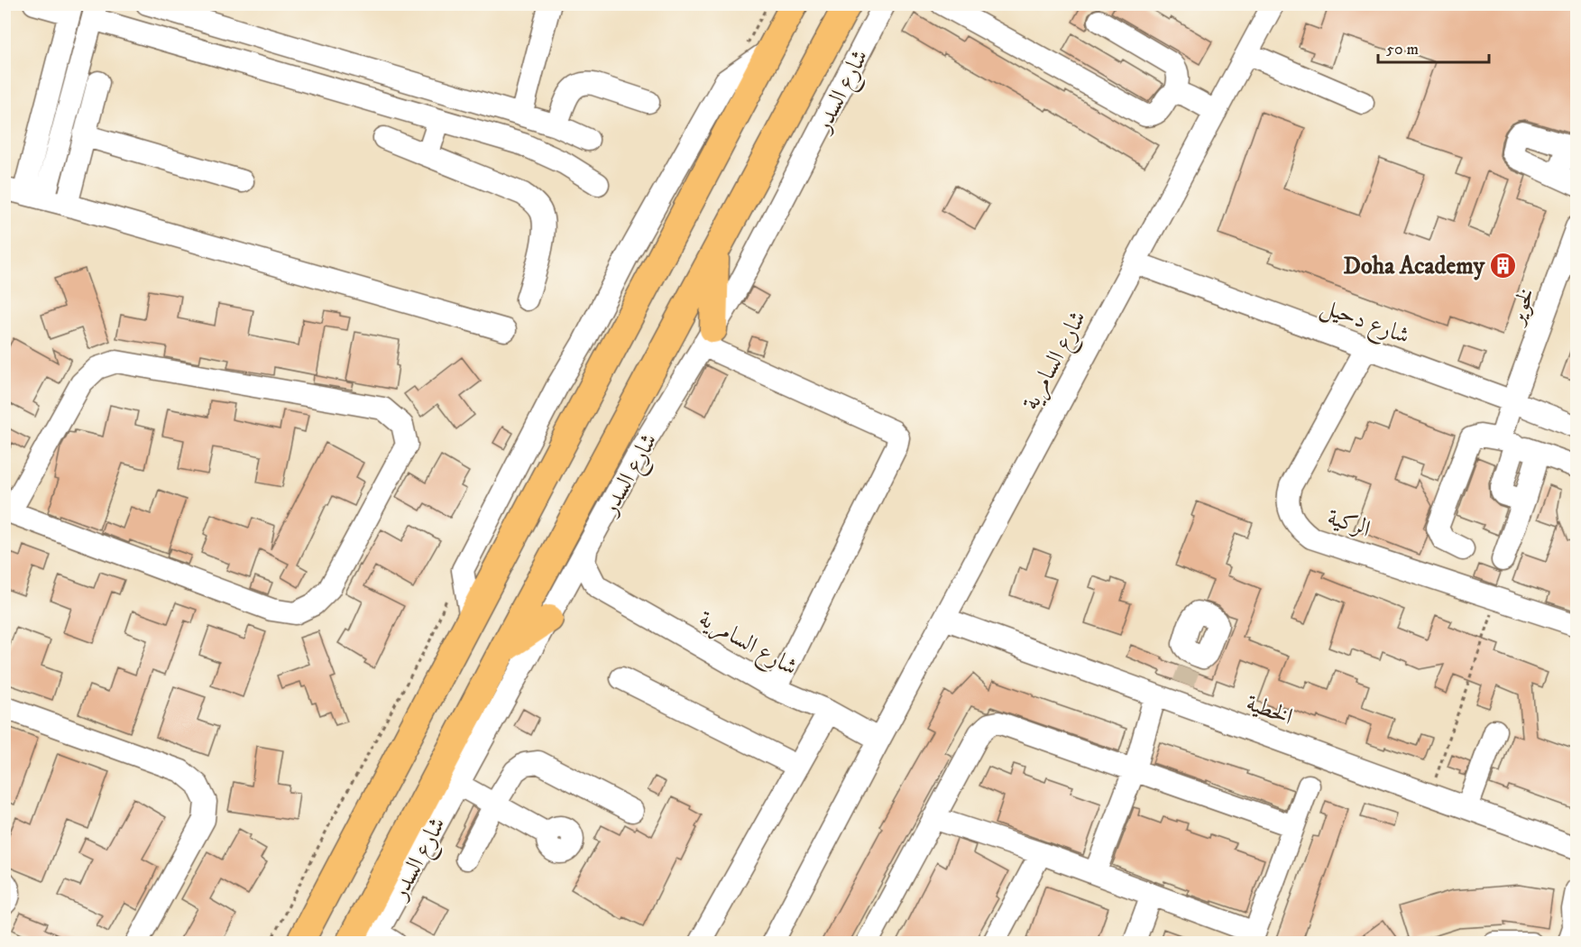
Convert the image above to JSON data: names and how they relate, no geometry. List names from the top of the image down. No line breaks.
{"streets":{"main road":["شارع السدر"],"street":["لخوير","شارع دحيل","شارع السامرية","الركية","الخطية"]},"crossings":[["لخوير","شارع دحيل"],["شارع دحيل","شارع السامرية"],["شارع دحيل","الركية"],["شارع السامرية","الخطية"]],"places":{"building":["Doha Academy"]},"scale_bar":"50 m"}
